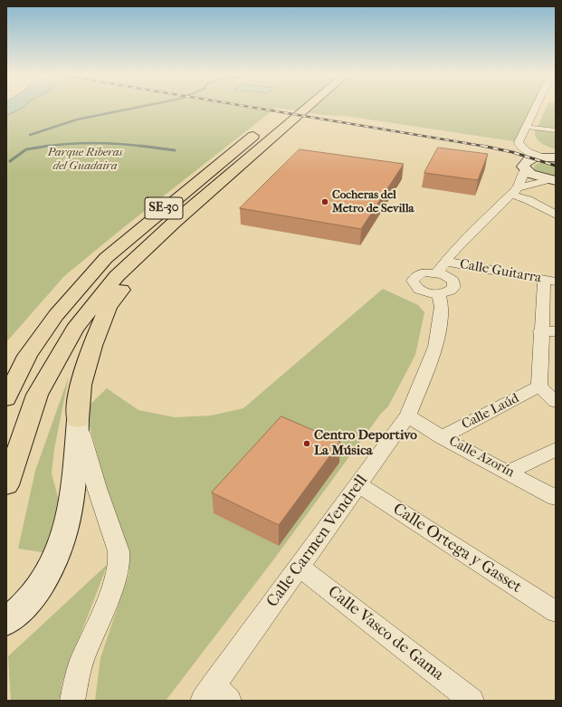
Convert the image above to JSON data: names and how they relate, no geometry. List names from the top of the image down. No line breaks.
{"streets":{"highway":["SE-30"],"street":["Calle Guitarra","Calle Laúd","Calle Azorín","Calle Carmen Vendrell","Calle Ortega y Gasset","Calle Vasco de Gama"]},"crossings":[["Calle Laúd","Calle Azorín"],["Calle Azorín","Calle Carmen Vendrell"],["Calle Carmen Vendrell","Calle Ortega y Gasset"],["Calle Carmen Vendrell","Calle Vasco de Gama"]],"parks":["Parque Riberas del Guadaira"],"places":["Cocheras del Metro de Sevilla","Centro Deportivo La Música"]}
